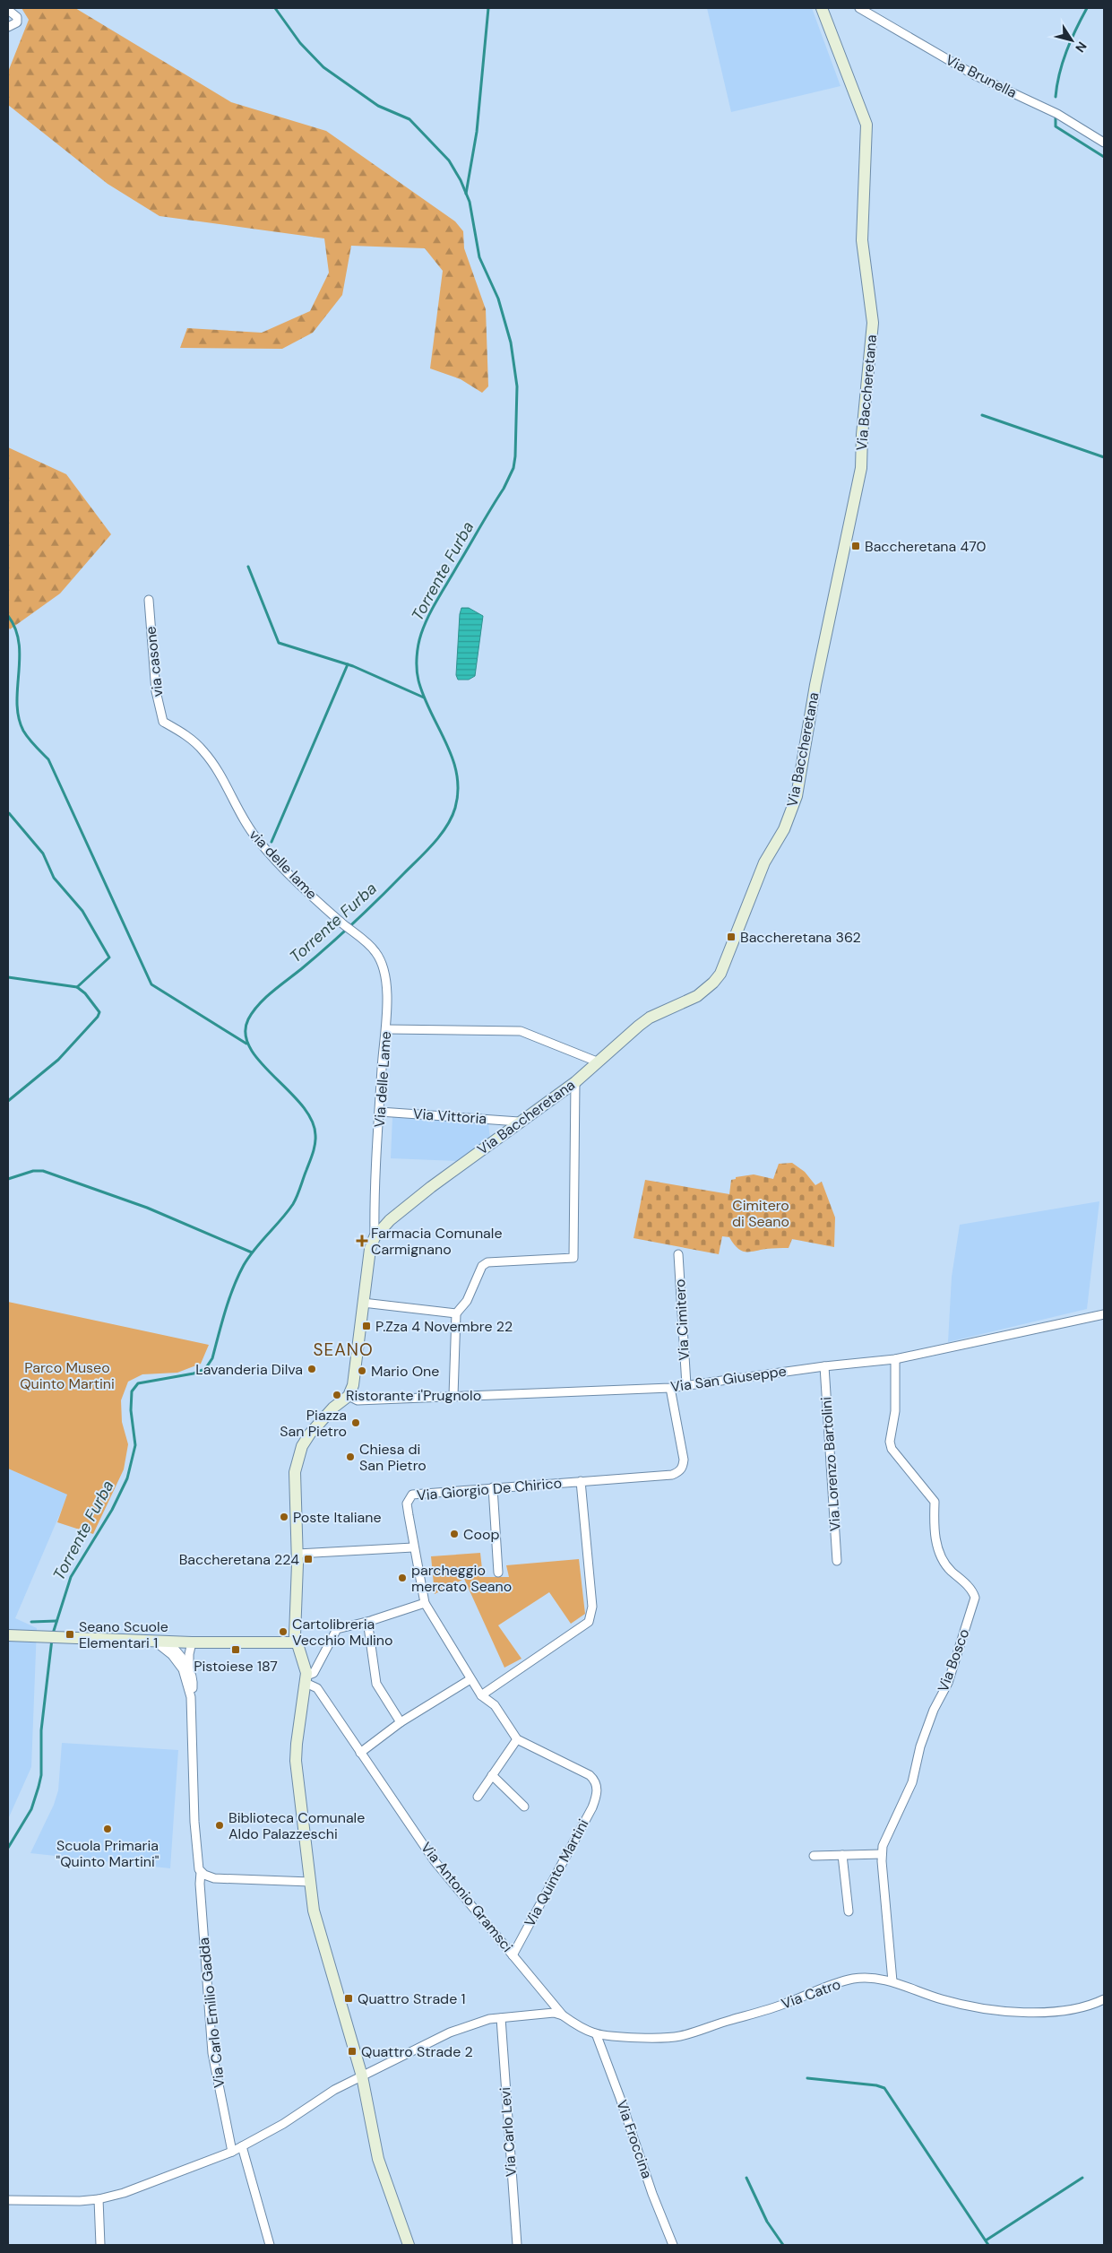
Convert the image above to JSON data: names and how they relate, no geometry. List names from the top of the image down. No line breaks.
{"streets":{"street":["Via Brunella","Via Baccheretana","via casone","via delle lame","Via delle Lame","Via Vittoria","Via Cimitero","Via San Giuseppe","Via Lorenzo Bartolini","Via Giorgio De Chirico","Via Bosco","Via Quinto Martini","Via Antonio Gramsci","Via Catro","Via Carlo Emilio Gadda","Via Carlo Levi","Via Froccina"]},"crossings":[["Via Baccheretana","Via delle Lame"],["Via Baccheretana","Via Vittoria"],["Via Baccheretana","Via San Giuseppe"],["via casone","via delle lame"],["via delle lame","Via delle Lame"],["Via delle Lame","Via Vittoria"],["Via Cimitero","Via San Giuseppe"],["Via San Giuseppe","Via Lorenzo Bartolini"],["Via San Giuseppe","Via Giorgio De Chirico"],["Via San Giuseppe","Via Bosco"],["Via Bosco","Via Catro"],["Via Quinto Martini","Via Antonio Gramsci"],["Via Antonio Gramsci","Via Catro"],["Via Antonio Gramsci","Via Froccina"],["Via Catro","Via Froccina"]],"districts":["SEANO"],"water":["Torrente Furba"],"parks":["Cimitero di Seano","Parco Museo Quinto Martini"],"places":{"transit":["Baccheretana 470","Baccheretana 362","P.Zza 4 Novembre 22","Baccheretana 224","Seano Scuole Elementari 1","Pistoiese 187","Quattro Strade 1","Quattro Strade 2"],"health":["Farmacia Comunale Carmignano"],"other":["Lavanderia Dilva","Mario One","Ristorante i'Prugnolo","Piazza San Pietro","Chiesa di San Pietro","Poste Italiane","Coop","parcheggio mercato Seano","Cartolibreria Vecchio Mulino","Biblioteca Comunale Aldo Palazzeschi","Scuola Primaria \"Quinto Martini\""]},"north":"bottom right"}
